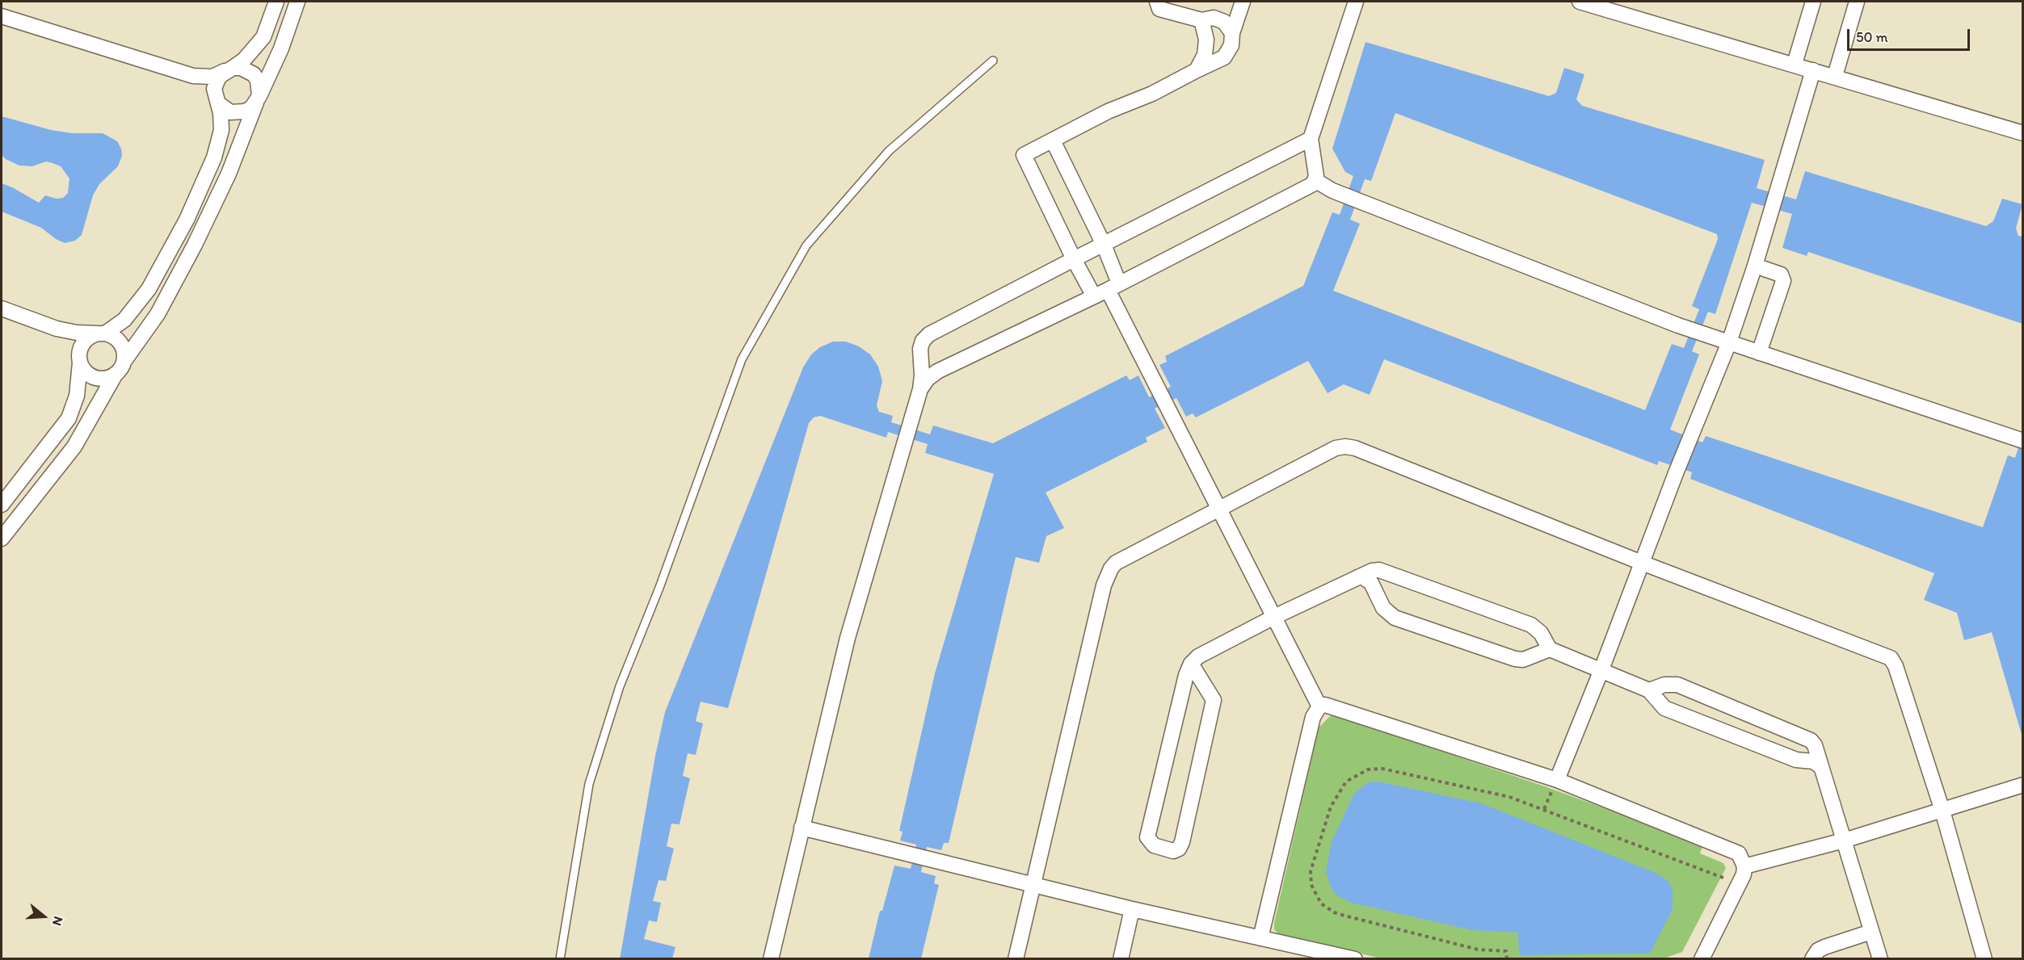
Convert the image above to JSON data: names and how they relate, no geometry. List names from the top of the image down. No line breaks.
{"scale_bar":"50 m","north":"right"}
